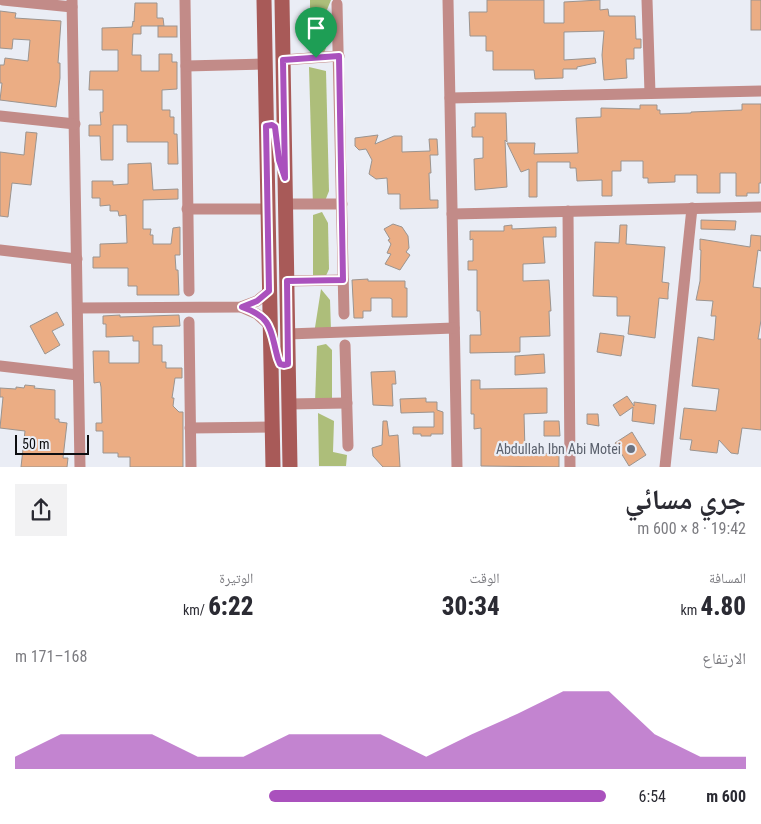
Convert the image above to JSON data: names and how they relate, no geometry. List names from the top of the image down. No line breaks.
{"places":["Abdullah Ibn Abi Motei"],"scale_bar":"50 m","page":{"scale":"50 m","heading":["جري مسائي","19:42 · 8 × 600 m"],"stats":[["المسافة","4.80 km"],["الوقت","30:34"],["الوتيرة","6:22 /km"]],"chart":["الارتفاع","168–171 m"],"list":[{"name":"600 m","note":"6:54"}]}}
